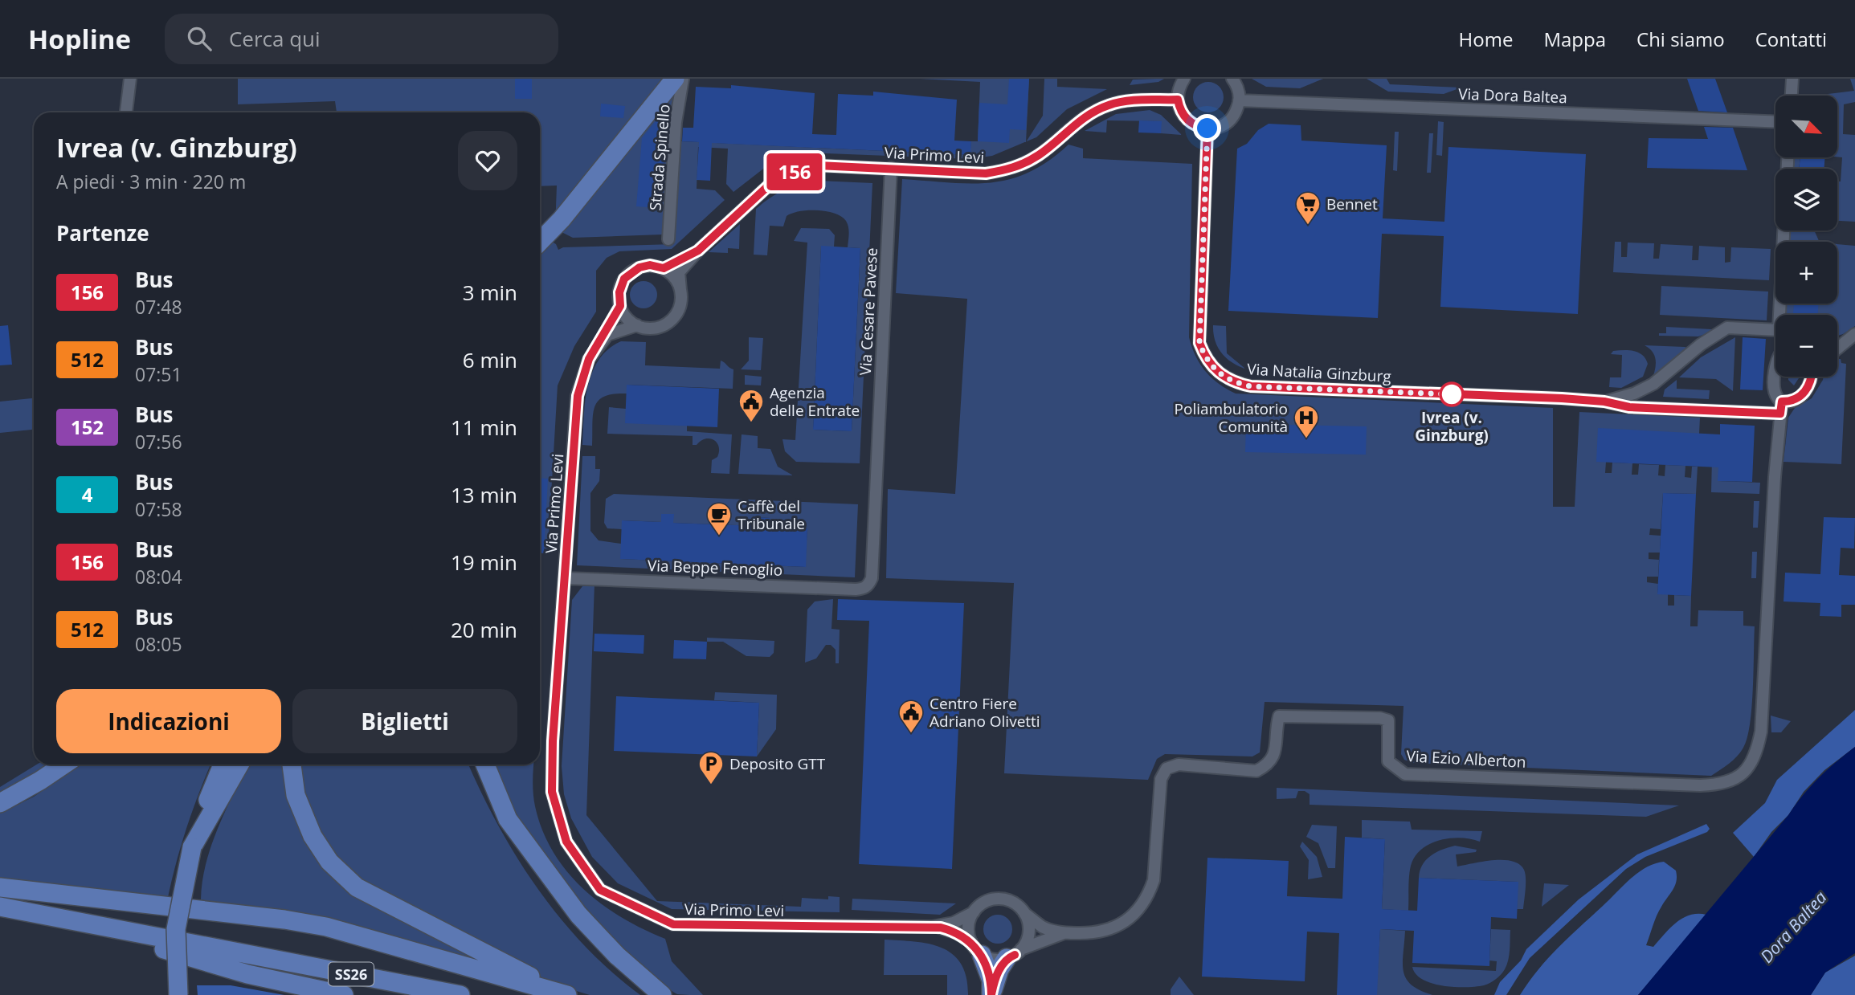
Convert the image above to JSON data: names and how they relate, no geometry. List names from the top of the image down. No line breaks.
{"streets":{"main road":["SS26"],"street":["Via Dora Baltea","Via Primo Levi","Strada Spinello","Via Cesare Pavese","Via Natalia Ginzburg","Via Beppe Fenoglio","Via Ezio Alberton"]},"crossings":[["Via Primo Levi","Via Cesare Pavese"],["Via Primo Levi","Via Beppe Fenoglio"],["Via Primo Levi","Via Ezio Alberton"],["Via Cesare Pavese","Via Beppe Fenoglio"],["Via Natalia Ginzburg","Via Ezio Alberton"]],"water":["Dora Baltea"],"places":{"supermarket":["Bennet"],"other":["Ivrea (v. Ginzburg)"],"public building":["Agenzia delle Entrate","Centro Fiere Adriano Olivetti"],"hospital":["Poliambulatorio Comunità"],"cafe":["Caffè del Tribunale"],"parking":["Deposito GTT"]},"lines":["bus line 156"],"north":"bottom right","page":{"header":"Hopline","search":"Cerca qui","nav":["Home","Mappa","Chi siamo","Contatti"],"on_map":"156","map_buttons":["+","−"],"heading":[["Ivrea (v. Ginzburg)","A piedi · 3 min · 220 m"],"Partenze"],"list":[{"mark":"156","name":"Bus","note":"07:48","value":"3 min"},{"mark":"512","name":"Bus","note":"07:51","value":"6 min"},{"mark":"152","name":"Bus","note":"07:56","value":"11 min"},{"mark":"4","name":"Bus","note":"07:58","value":"13 min"},{"mark":"156","name":"Bus","note":"08:04","value":"19 min"},{"mark":"512","name":"Bus","note":"08:05","value":"20 min"}],"buttons":["Indicazioni","Biglietti"]}}
